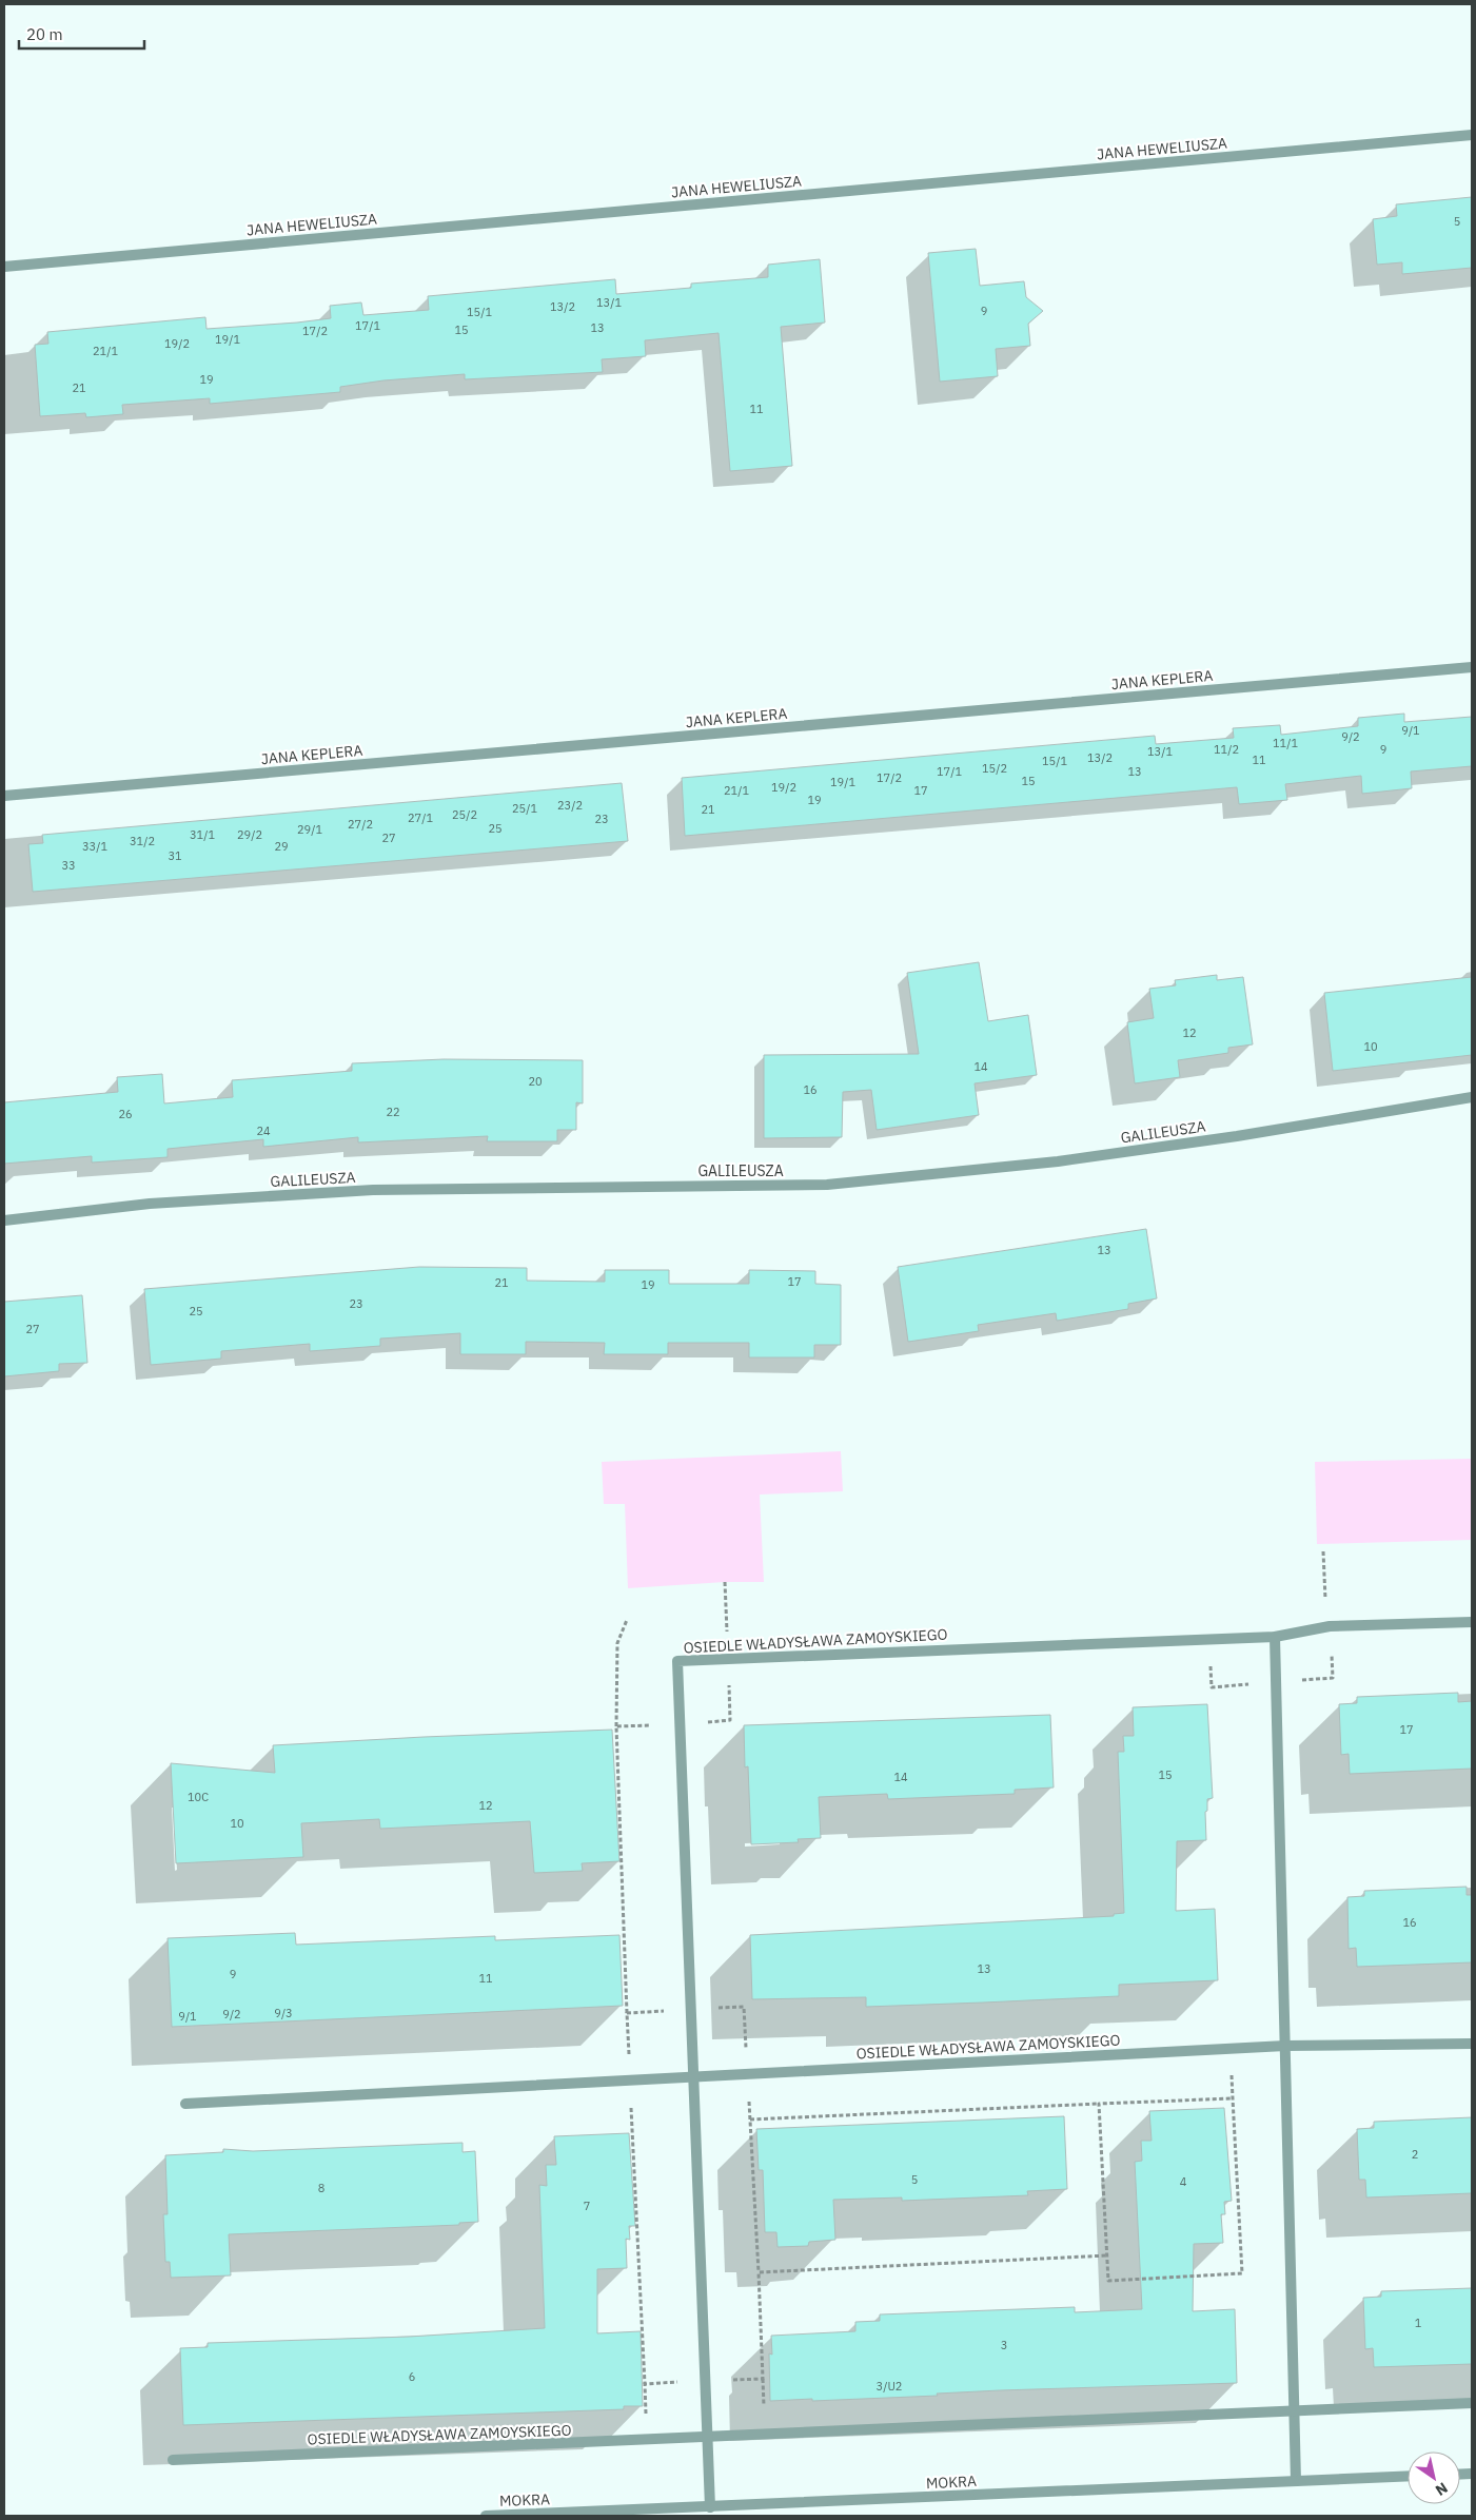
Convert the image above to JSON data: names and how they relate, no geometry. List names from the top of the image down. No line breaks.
{"streets":{"street":["JANA HEWELIUSZA","JANA KEPLERA","GALILEUSZA","OSIEDLE WŁADYSŁAWA ZAMOYSKIEGO","MOKRA"]},"crossings":[["OSIEDLE WŁADYSŁAWA ZAMOYSKIEGO","MOKRA"]],"house_numbers":["5","13/1","13/2","9","15/1","17/1","13","15","17/2","19/1","19/2","21/1","19","21","11","9/1","9/2","11/1","11/2","9","13/1","13/2","11","15/1","15/2","17/1","13","17/2","15","19/1","19/2","21/1","17","19","23/2","25/1","21","25/2","27/1","23","27/2","25","29/1","31/1","29/2","27","31/2","33/1","29","31","33","12","10","14","20","16","22","26","24","13","17","21","19","23","25","27","17","15","14","10C","12","10","16","13","9","11","9/3","9/2","9/1","2","5","4","8","7","1","3","6","3/U2"],"scale_bar":"20 m","north":"bottom right"}
